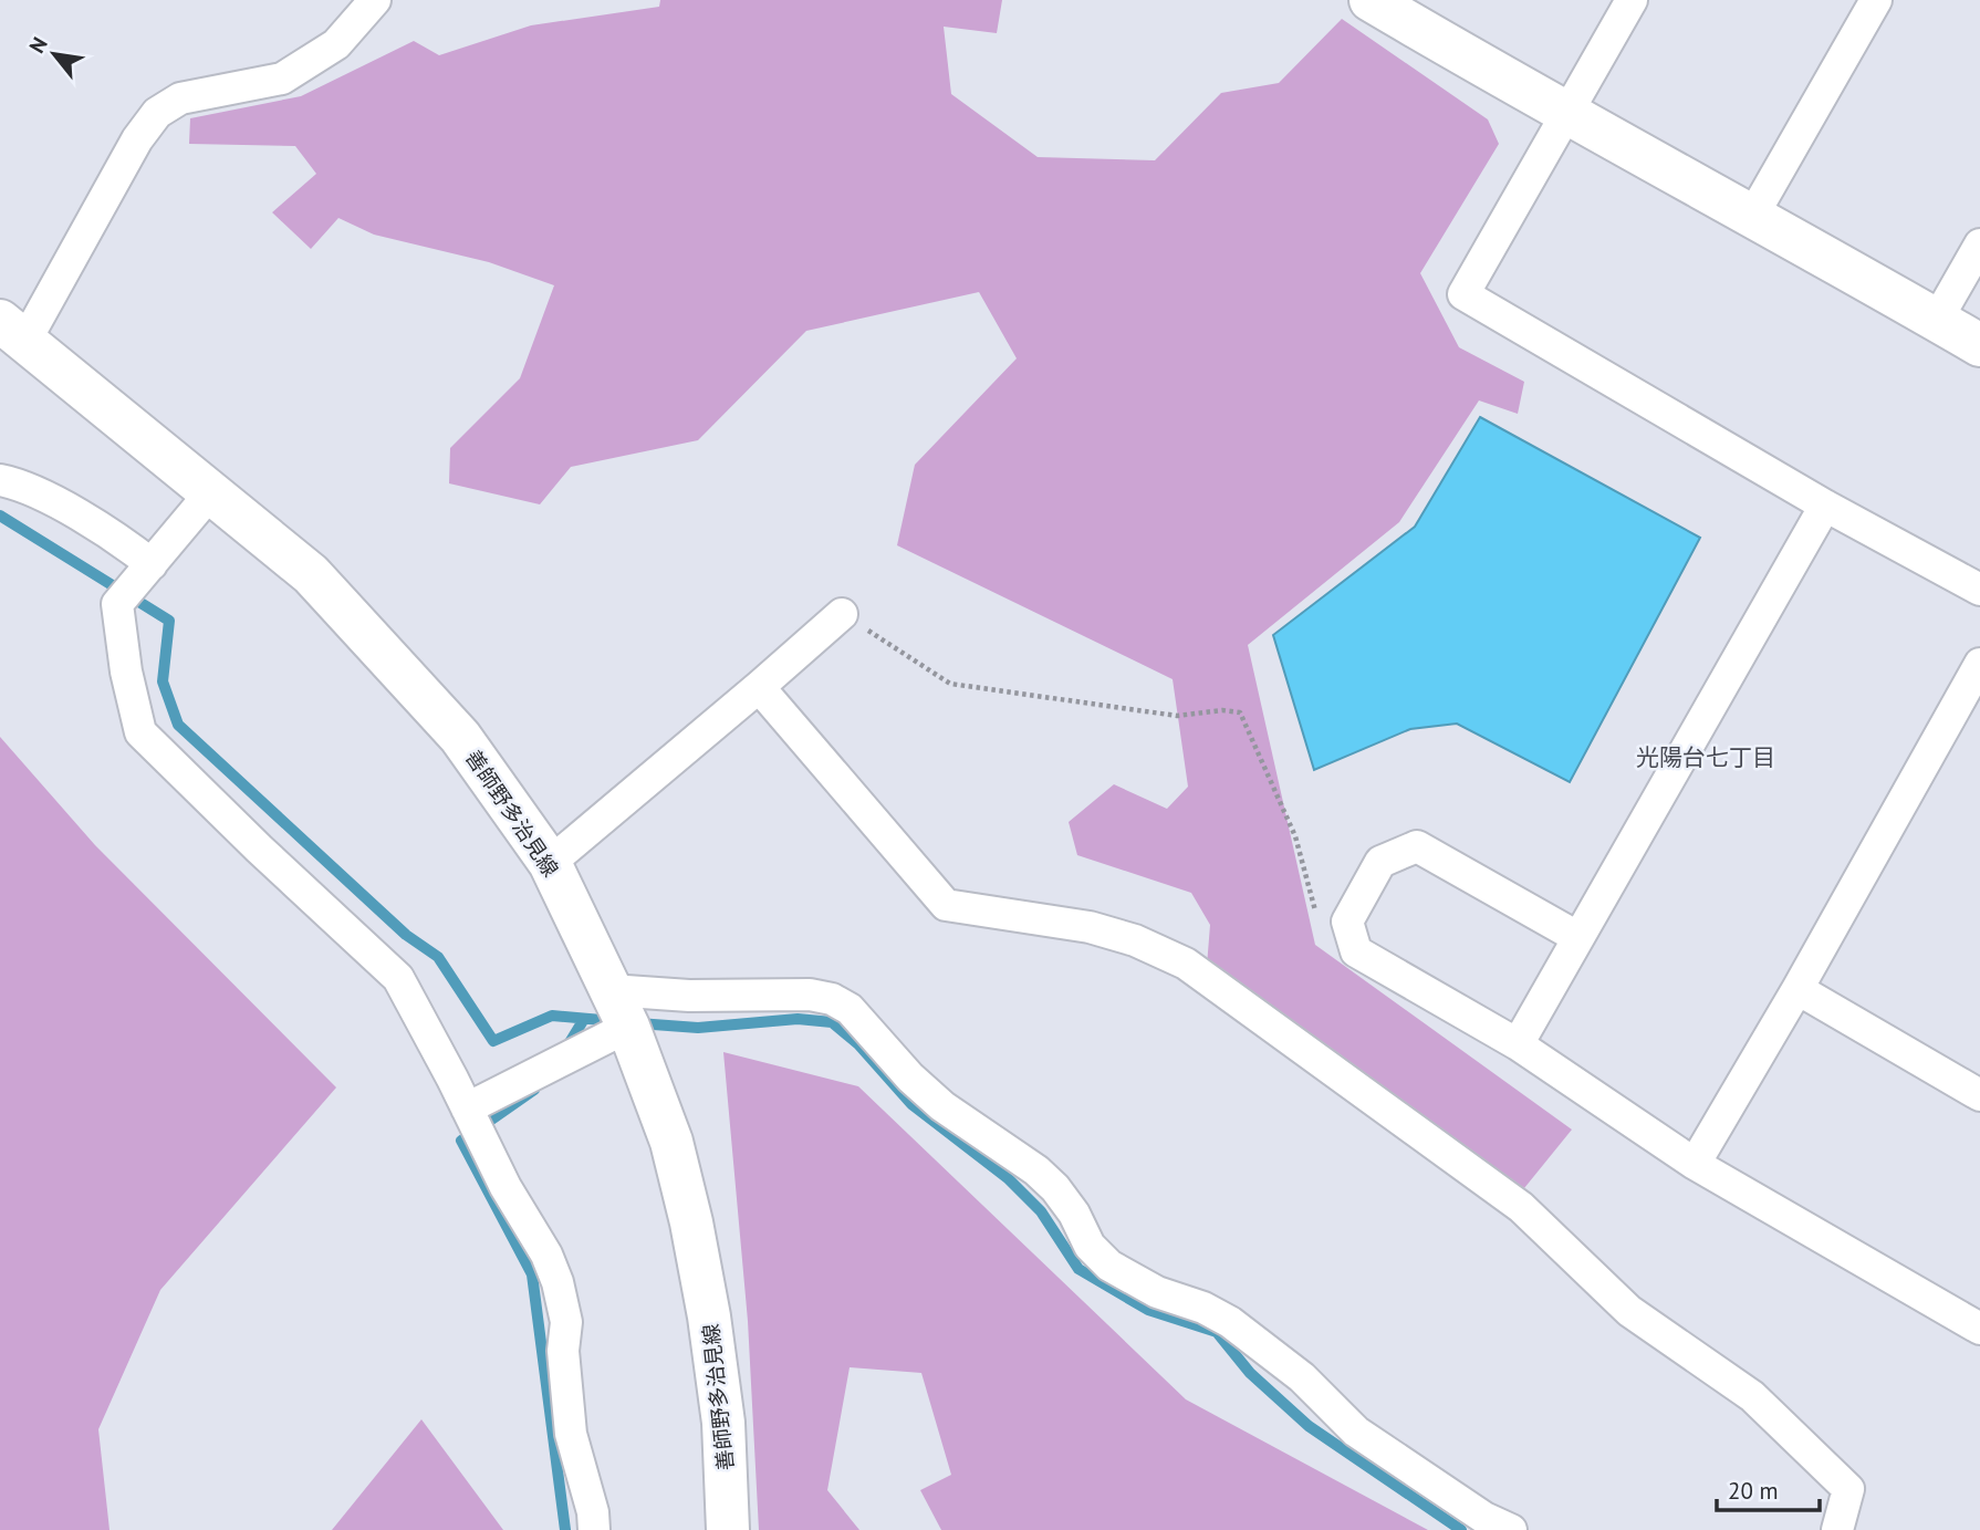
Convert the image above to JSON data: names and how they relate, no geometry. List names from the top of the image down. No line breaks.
{"streets":{"main road":["善師野多治見線"]},"districts":["光陽台七丁目"],"scale_bar":"20 m","north":"top left"}
